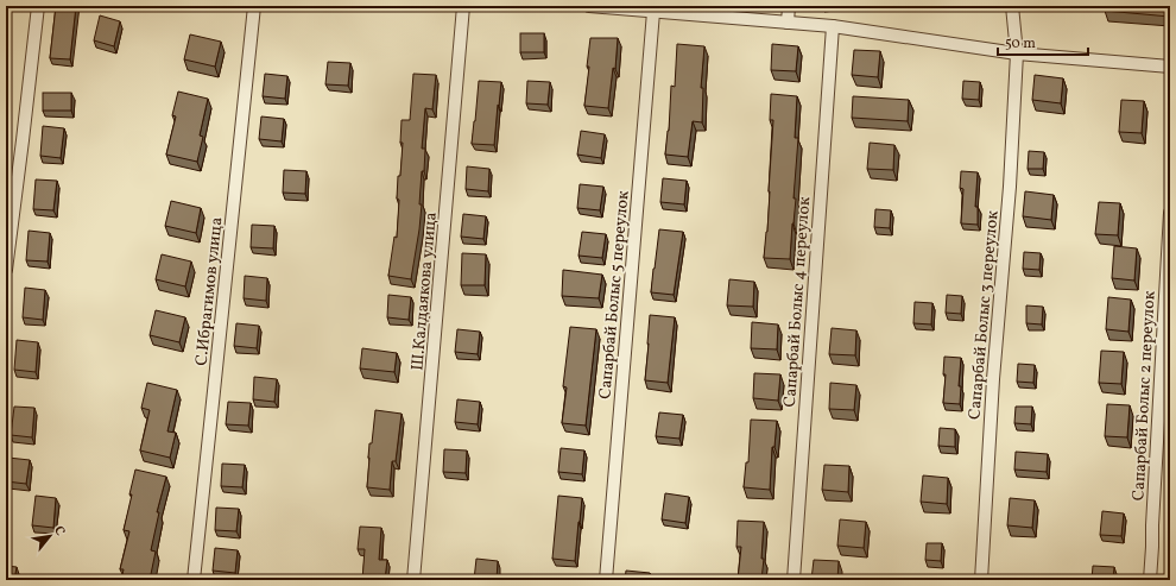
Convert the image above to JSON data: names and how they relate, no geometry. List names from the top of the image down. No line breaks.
{"streets":{"street":["С.Ибрагимов улица","Ш.Калдаякова улица","Сапарбай Болыс 5 переулок","Сапарбай Болыс 4 переулок","Сапарбай Болыс 3 переулок","Сапарбай Болыс 2 переулок"]},"scale_bar":"50 m","north":"top right"}
